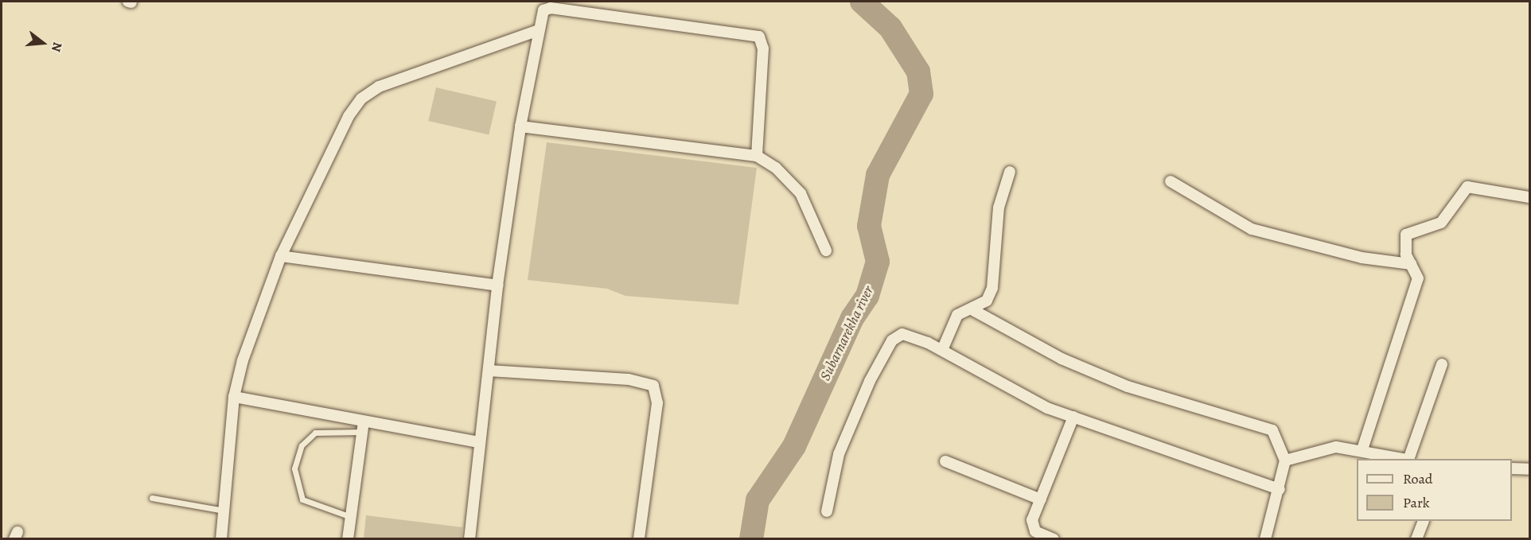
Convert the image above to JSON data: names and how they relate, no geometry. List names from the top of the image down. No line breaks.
{"water":["Subarnarekha river"],"legend":["Road","Park"],"north":"right"}
